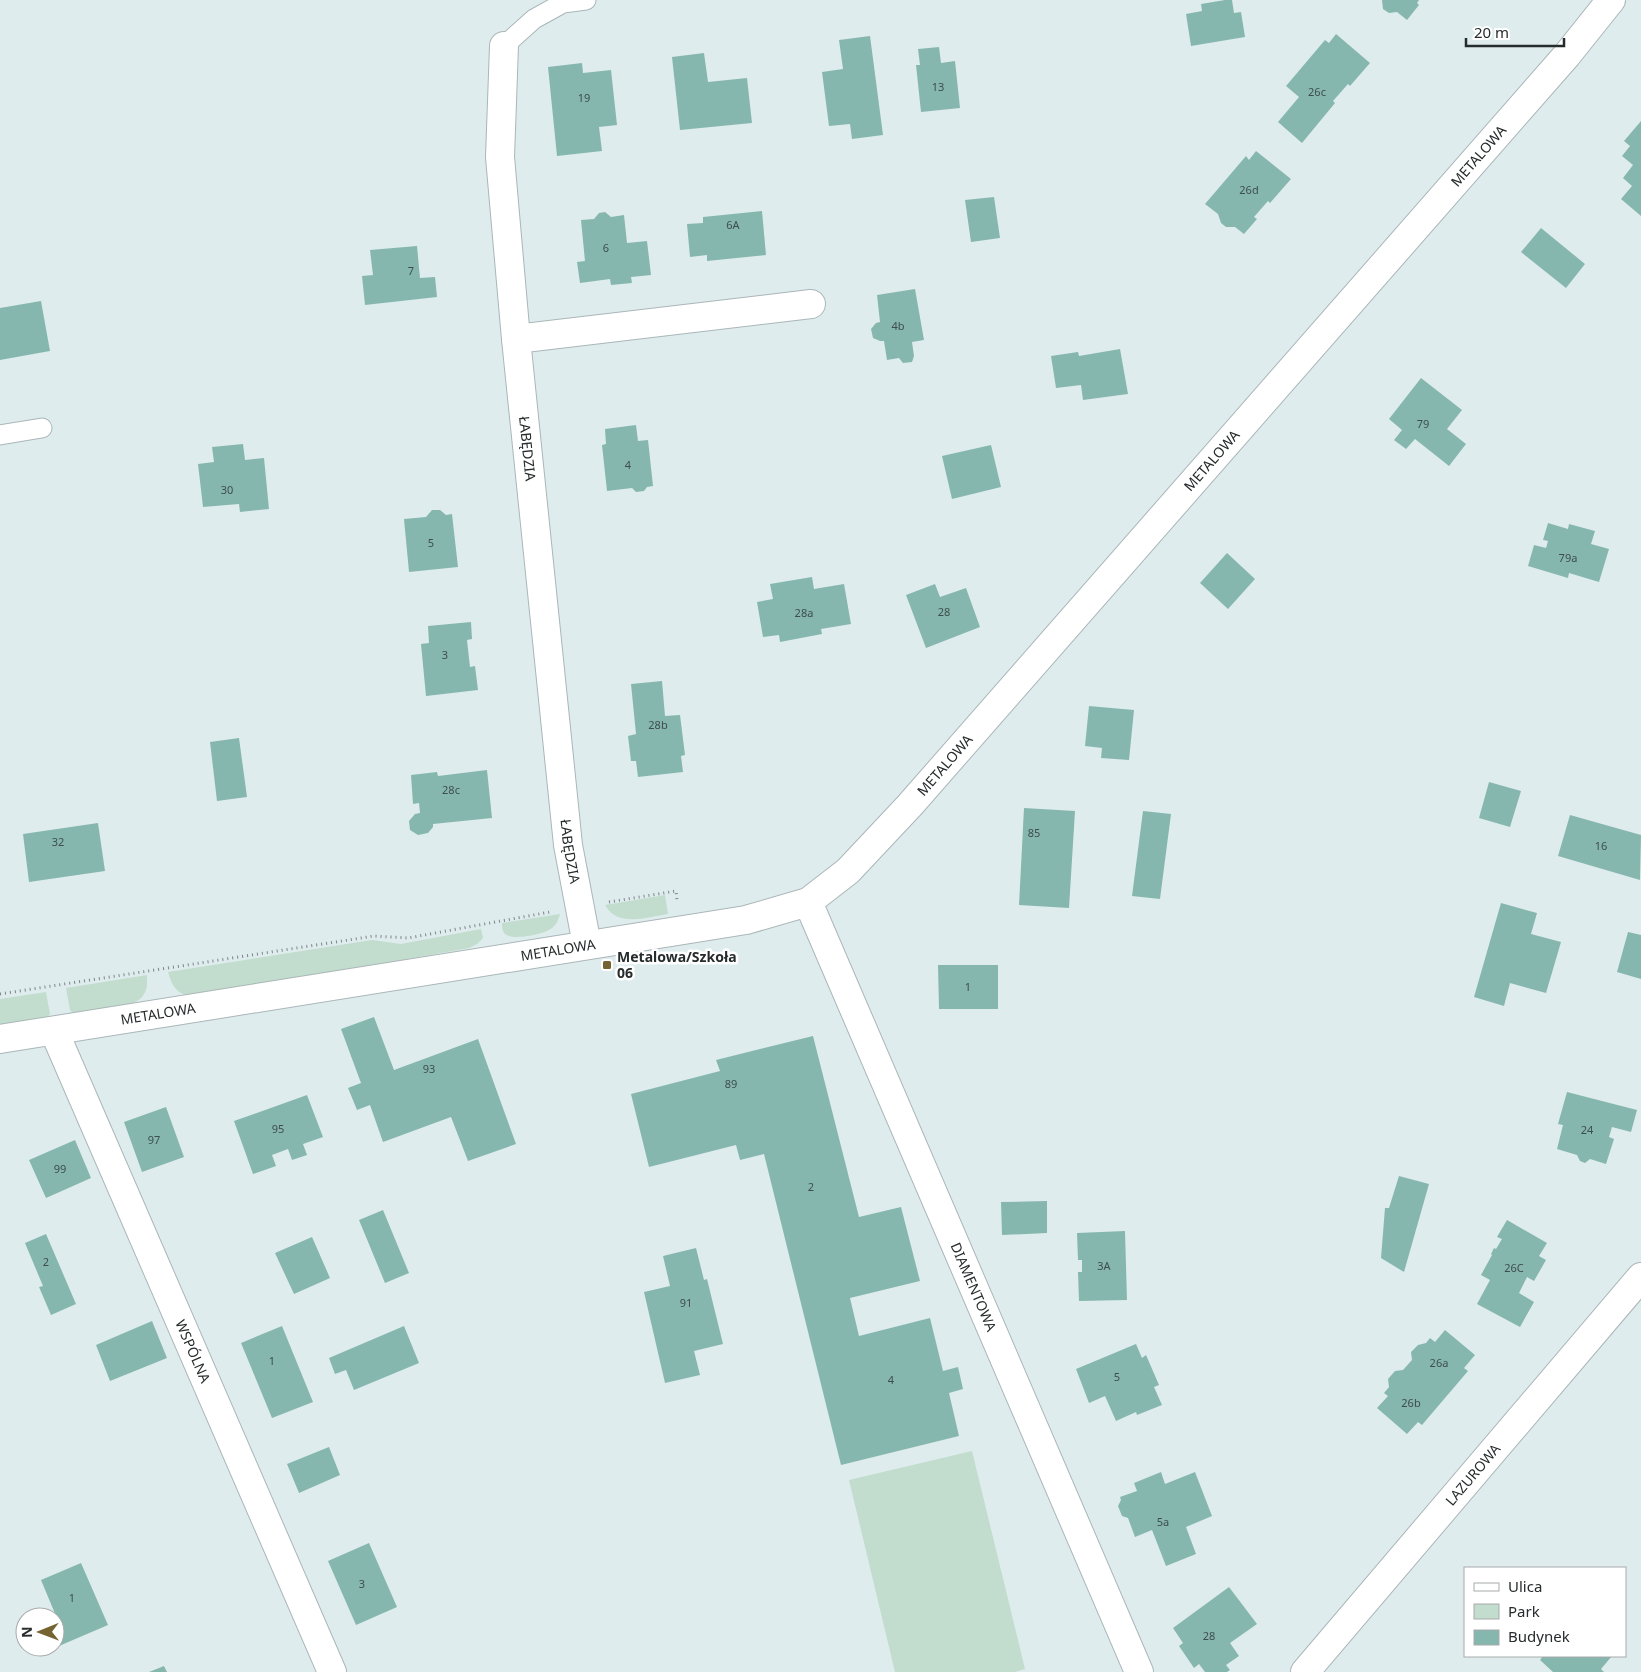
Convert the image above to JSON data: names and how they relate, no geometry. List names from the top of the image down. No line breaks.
{"streets":{"street":["METALOWA","ŁABĘDZIA","DIAMENTOWA","WSPÓLNA","LAZUROWA"]},"crossings":[["METALOWA","ŁABĘDZIA"],["METALOWA","DIAMENTOWA"],["METALOWA","WSPÓLNA"]],"places":{"transit":["Metalowa/Szkoła 06"]},"house_numbers":["13","26c","19","26d","6A","6","7","4b","79","4","30","5","79a","28","28a","3","28b","28c","85","32","16","1","93","89","95","24","97","99","2","2","3A","26C","91","1","26a","5","4","26b","5a","3","1","28"],"legend":["Ulica","Park","Budynek"],"scale_bar":"20 m","north":"left"}
